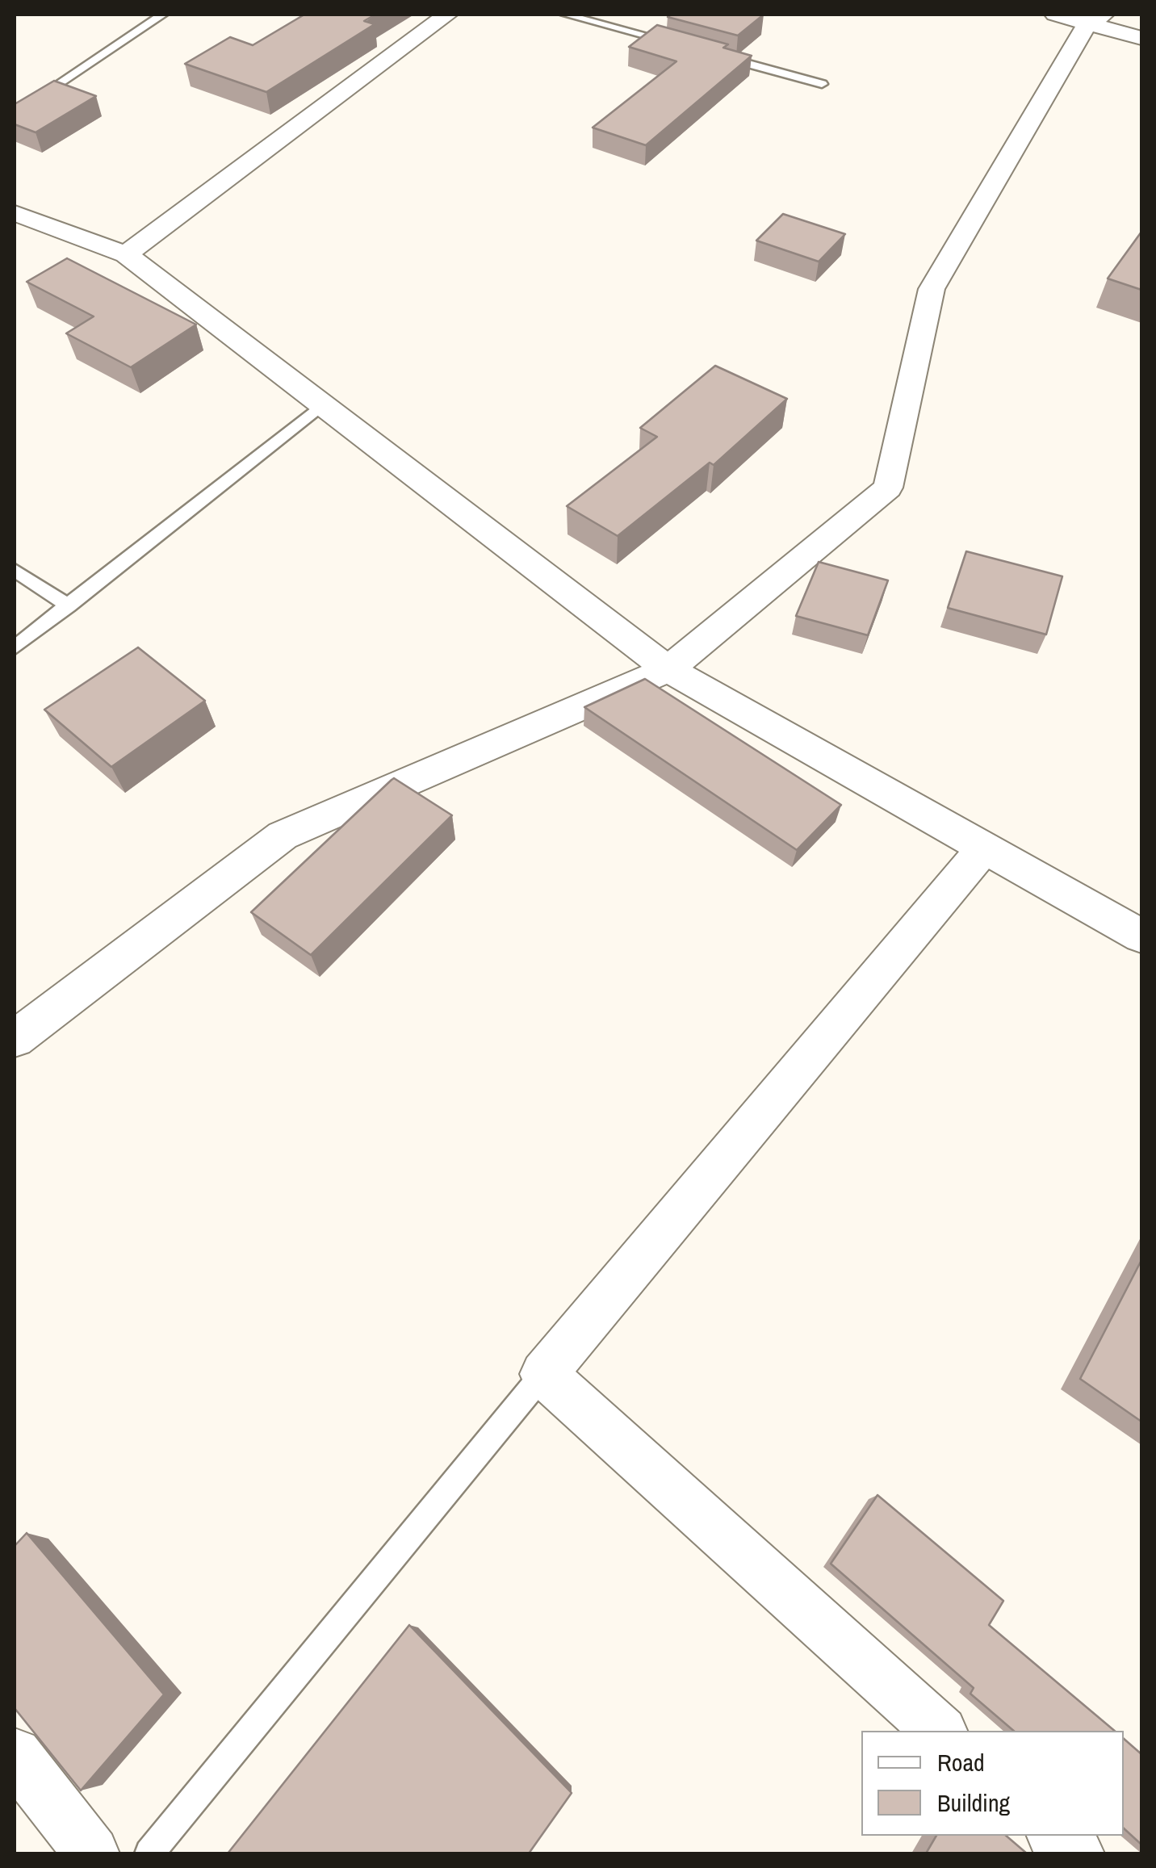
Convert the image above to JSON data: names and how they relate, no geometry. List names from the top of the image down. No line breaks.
{"legend":["Road","Building"]}
